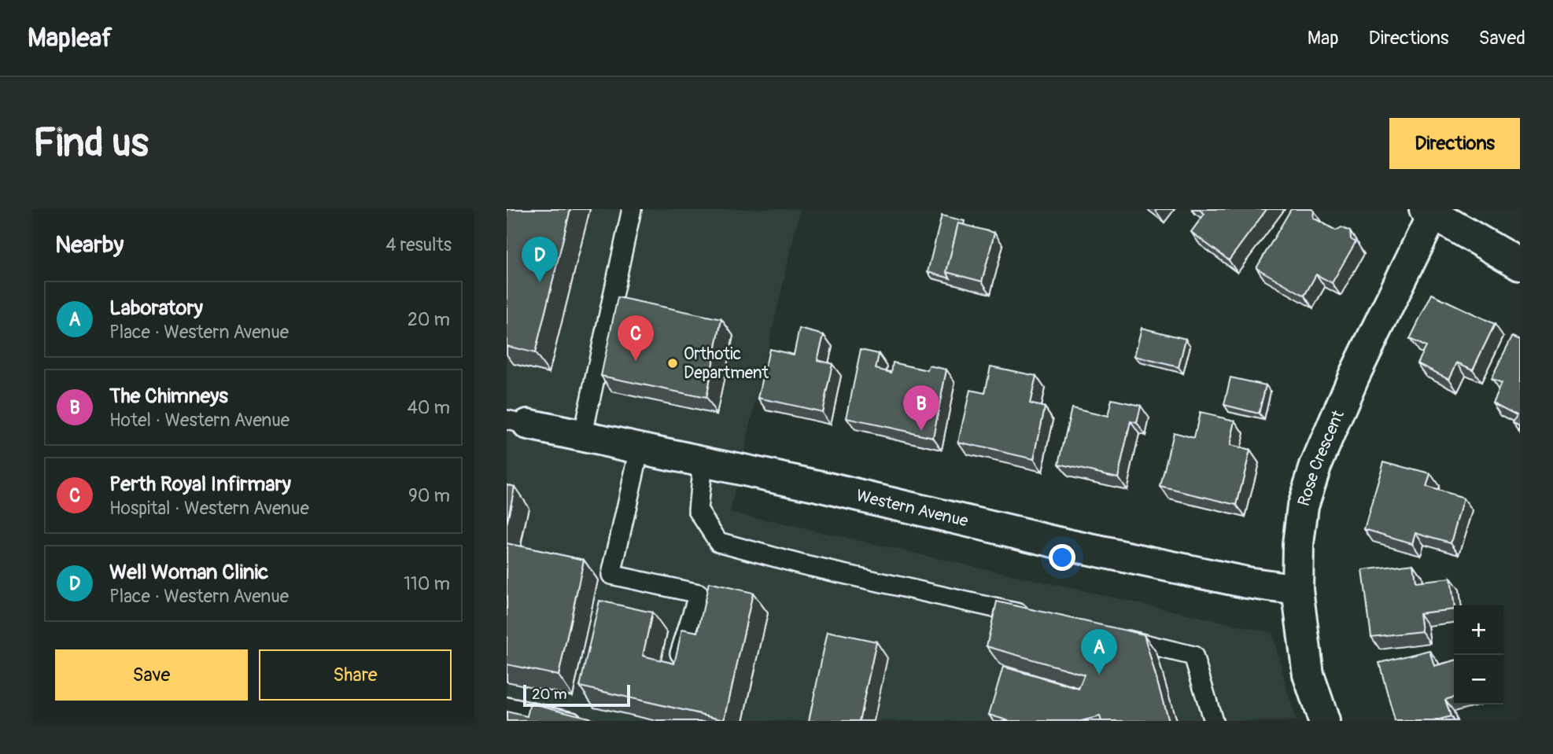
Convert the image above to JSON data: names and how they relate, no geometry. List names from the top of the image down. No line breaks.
{"streets":{"street":["Rose Crescent","Western Avenue"]},"crossings":[["Rose Crescent","Western Avenue"]],"places":["Orthotic Department"],"scale_bar":"20 m","page":{"header":"Mapleaf","nav":["Map","Directions","Saved"],"buttons":["Directions",["Save","Share"]],"title":"Find us","heading":["Nearby","4 results"],"pins":["D","C","B","A"],"list":[{"mark":"A","name":"Laboratory","note":"Place · Western Avenue","value":"20 m"},{"mark":"B","name":"The Chimneys","note":"Hotel · Western Avenue","value":"40 m"},{"mark":"C","name":"Perth Royal Infirmary","note":"Hospital · Western Avenue","value":"90 m"},{"mark":"D","name":"Well Woman Clinic","note":"Place · Western Avenue","value":"110 m"}],"map_buttons":["+","−"],"scale":"20 m"}}
